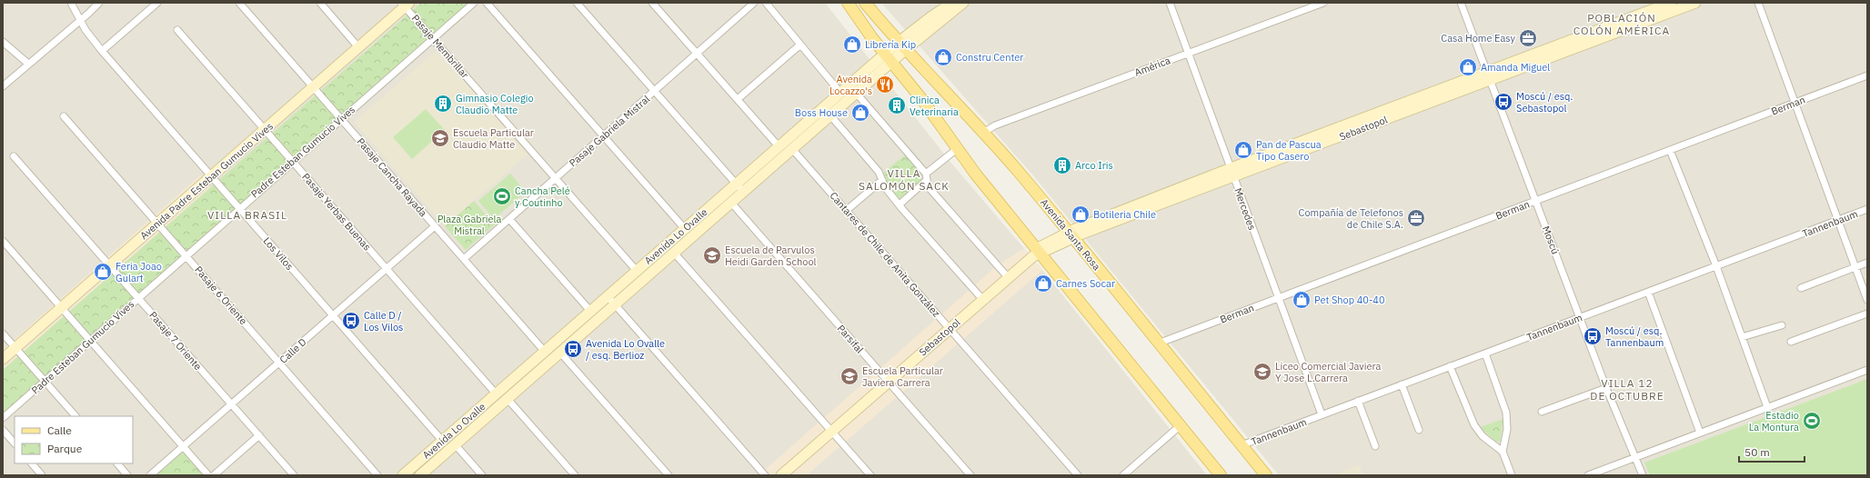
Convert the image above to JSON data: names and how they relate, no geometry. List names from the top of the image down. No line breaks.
{"streets":{"main road":["Avenida Santa Rosa"],"street":["Pasaje Membrillar","América","Berman","Sebastopol","Pasaje Gabriela Mistral","Padre Esteban Gumucio Vives","Pasaje Cancha Rayada","Avenida Padre Esteban Gumucio Vives","Mercedes","Pasaje Yerbas Buenas","Tannenbaum","Avenida Lo Ovalle","Moscú","Los Vilos","Cantares de Chile de Anita González","Pasaje 6 Oriente","Parsifal","Pasaje 7 Oriente","Calle D"]},"crossings":[["Pasaje Membrillar","Pasaje Gabriela Mistral"],["Pasaje Membrillar","Padre Esteban Gumucio Vives"],["Pasaje Membrillar","Avenida Padre Esteban Gumucio Vives"],["Pasaje Membrillar","Avenida Lo Ovalle"],["América","Mercedes"],["América","Avenida Santa Rosa"],["Berman","Mercedes"],["Berman","Avenida Santa Rosa"],["Berman","Moscú"],["Sebastopol","Mercedes"],["Sebastopol","Avenida Santa Rosa"],["Sebastopol","Moscú"],["Sebastopol","Cantares de Chile de Anita González"],["Sebastopol","Parsifal"],["Pasaje Gabriela Mistral","Pasaje Cancha Rayada"],["Padre Esteban Gumucio Vives","Pasaje Cancha Rayada"],["Padre Esteban Gumucio Vives","Pasaje Yerbas Buenas"],["Padre Esteban Gumucio Vives","Los Vilos"],["Padre Esteban Gumucio Vives","Pasaje 6 Oriente"],["Padre Esteban Gumucio Vives","Pasaje 7 Oriente"],["Pasaje Cancha Rayada","Avenida Padre Esteban Gumucio Vives"],["Pasaje Cancha Rayada","Avenida Lo Ovalle"],["Pasaje Cancha Rayada","Calle D"],["Avenida Padre Esteban Gumucio Vives","Pasaje Yerbas Buenas"],["Avenida Padre Esteban Gumucio Vives","Los Vilos"],["Avenida Padre Esteban Gumucio Vives","Pasaje 6 Oriente"],["Avenida Padre Esteban Gumucio Vives","Pasaje 7 Oriente"],["Mercedes","Tannenbaum"],["Pasaje Yerbas Buenas","Avenida Lo Ovalle"],["Pasaje Yerbas Buenas","Calle D"],["Tannenbaum","Avenida Santa Rosa"],["Tannenbaum","Moscú"],["Avenida Santa Rosa","Avenida Lo Ovalle"],["Avenida Lo Ovalle","Los Vilos"],["Avenida Lo Ovalle","Cantares de Chile de Anita González"],["Avenida Lo Ovalle","Parsifal"],["Los Vilos","Calle D"],["Pasaje 6 Oriente","Calle D"],["Pasaje 7 Oriente","Calle D"]],"districts":["POBLACIÓN COLÓN AMÉRICA","VILLA SALOMÓN SACK","VILLA BRASIL","VILLA 12 DE OCTUBRE"],"parks":["Plaza Gabriela Mistral"],"places":{"office":["Casa Home Easy","Compañía de Telefonos de Chile S.A."],"shop":["Librería Kip","Constru Center","Amanda Miguel","Boss House","Pan de Pascua Tipo Casero","Botileria Chile","Feria Joao Gulart","Carnes Socar","Pet Shop 40-40"],"restaurant":["Avenida Locazzo's"],"bus stop":["Moscú / esq. Sebastopol","Calle D / Los Vilos","Moscú / esq. Tannenbaum","Avenida Lo Ovalle / esq. Berlioz"],"building":["Gimnasio Colegio Claudio Matte","Clinica Veterinaria","Arco Iris"],"school or university":["Escuela Particular Claudio Matte","Escuela de Parvulos Heidi Garden School","Liceo Comercial Javiera Y Jose L.Carrera","Escuela Particular Javiera Carrera"],"sports":["Cancha Pelé y Coutinho","Estadio La Montura"]},"legend":["Calle","Parque"],"scale_bar":"50 m"}
